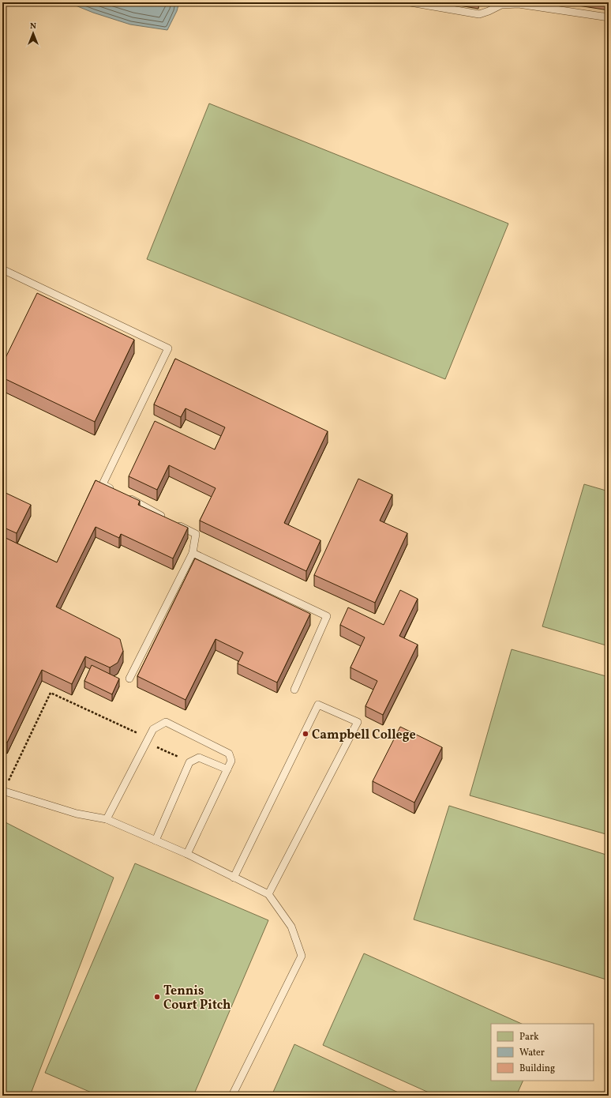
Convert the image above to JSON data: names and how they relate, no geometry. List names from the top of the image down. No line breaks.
{"places":["Campbell College","Tennis Court Pitch"],"legend":["Park","Water","Building"],"north":"top"}
